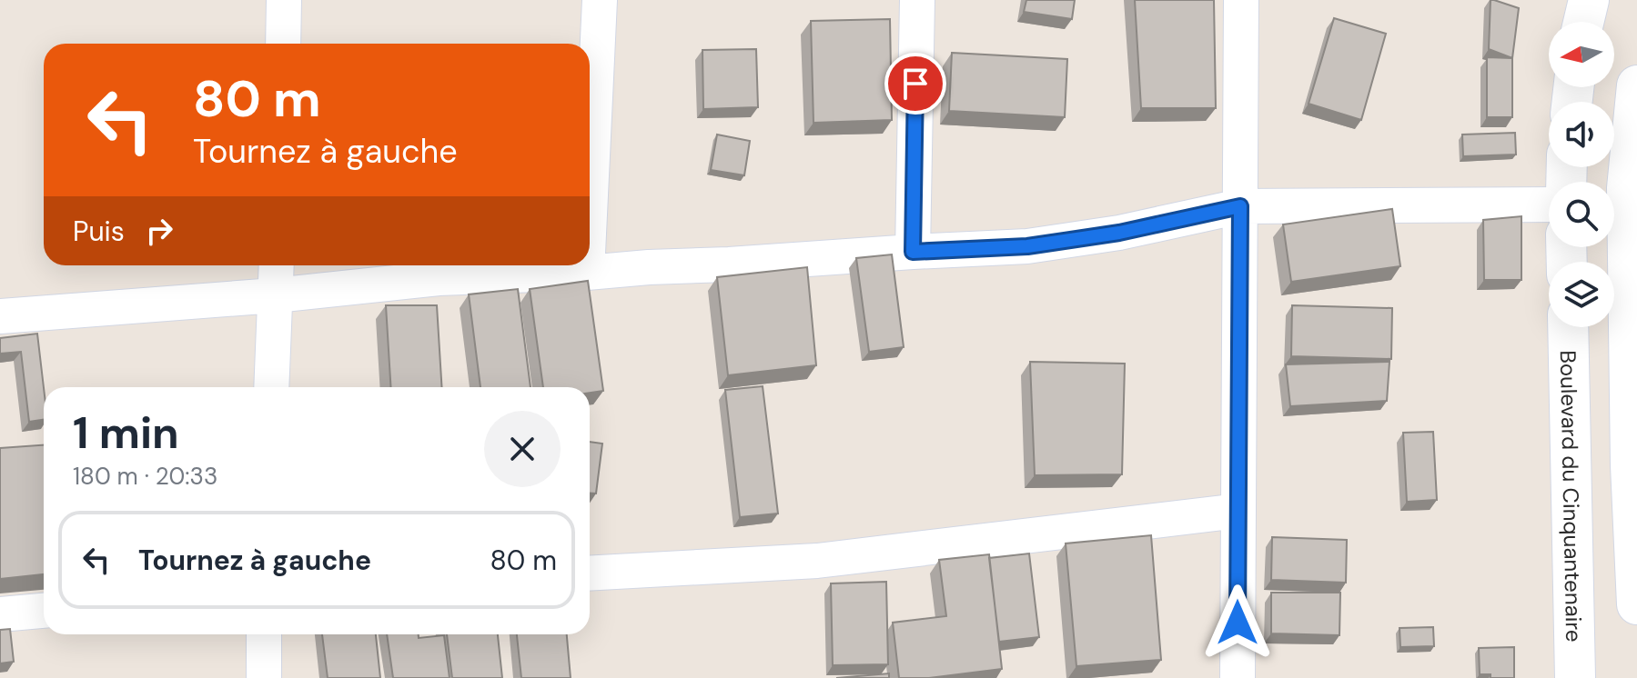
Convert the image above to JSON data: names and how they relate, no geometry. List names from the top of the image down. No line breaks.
{"streets":{"main road":["Boulevard du Cinquantenaire"]},"north":"left","page":{"turn":["80 m","Tournez à gauche"],"then":"Puis","heading":["1 min","180 m · 20:33"],"list":[{"name":"Tournez à gauche","value":"80 m"}]}}
